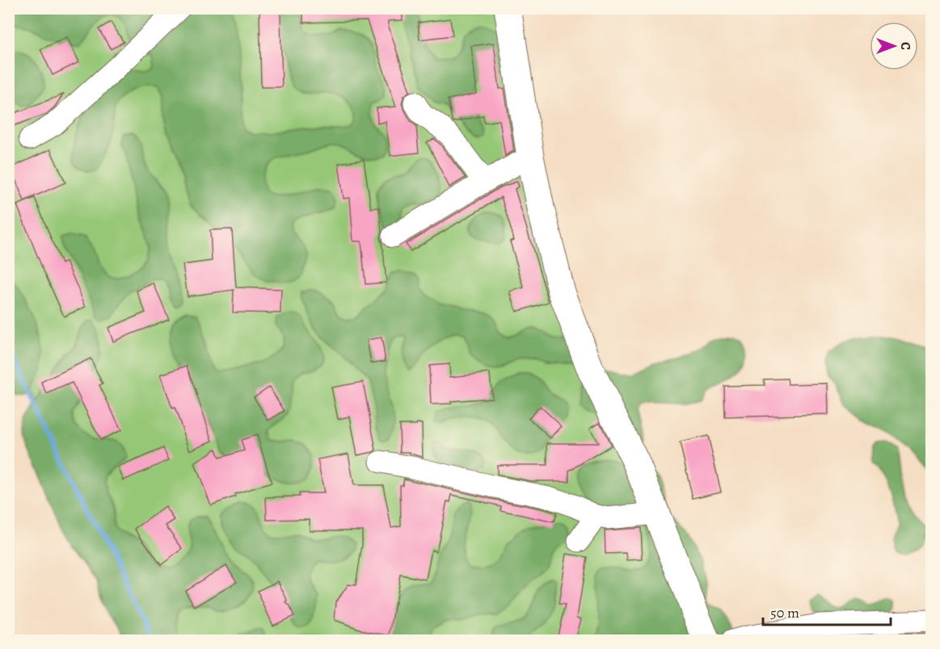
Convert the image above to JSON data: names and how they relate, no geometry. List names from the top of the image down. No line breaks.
{"scale_bar":"50 m","north":"right"}
